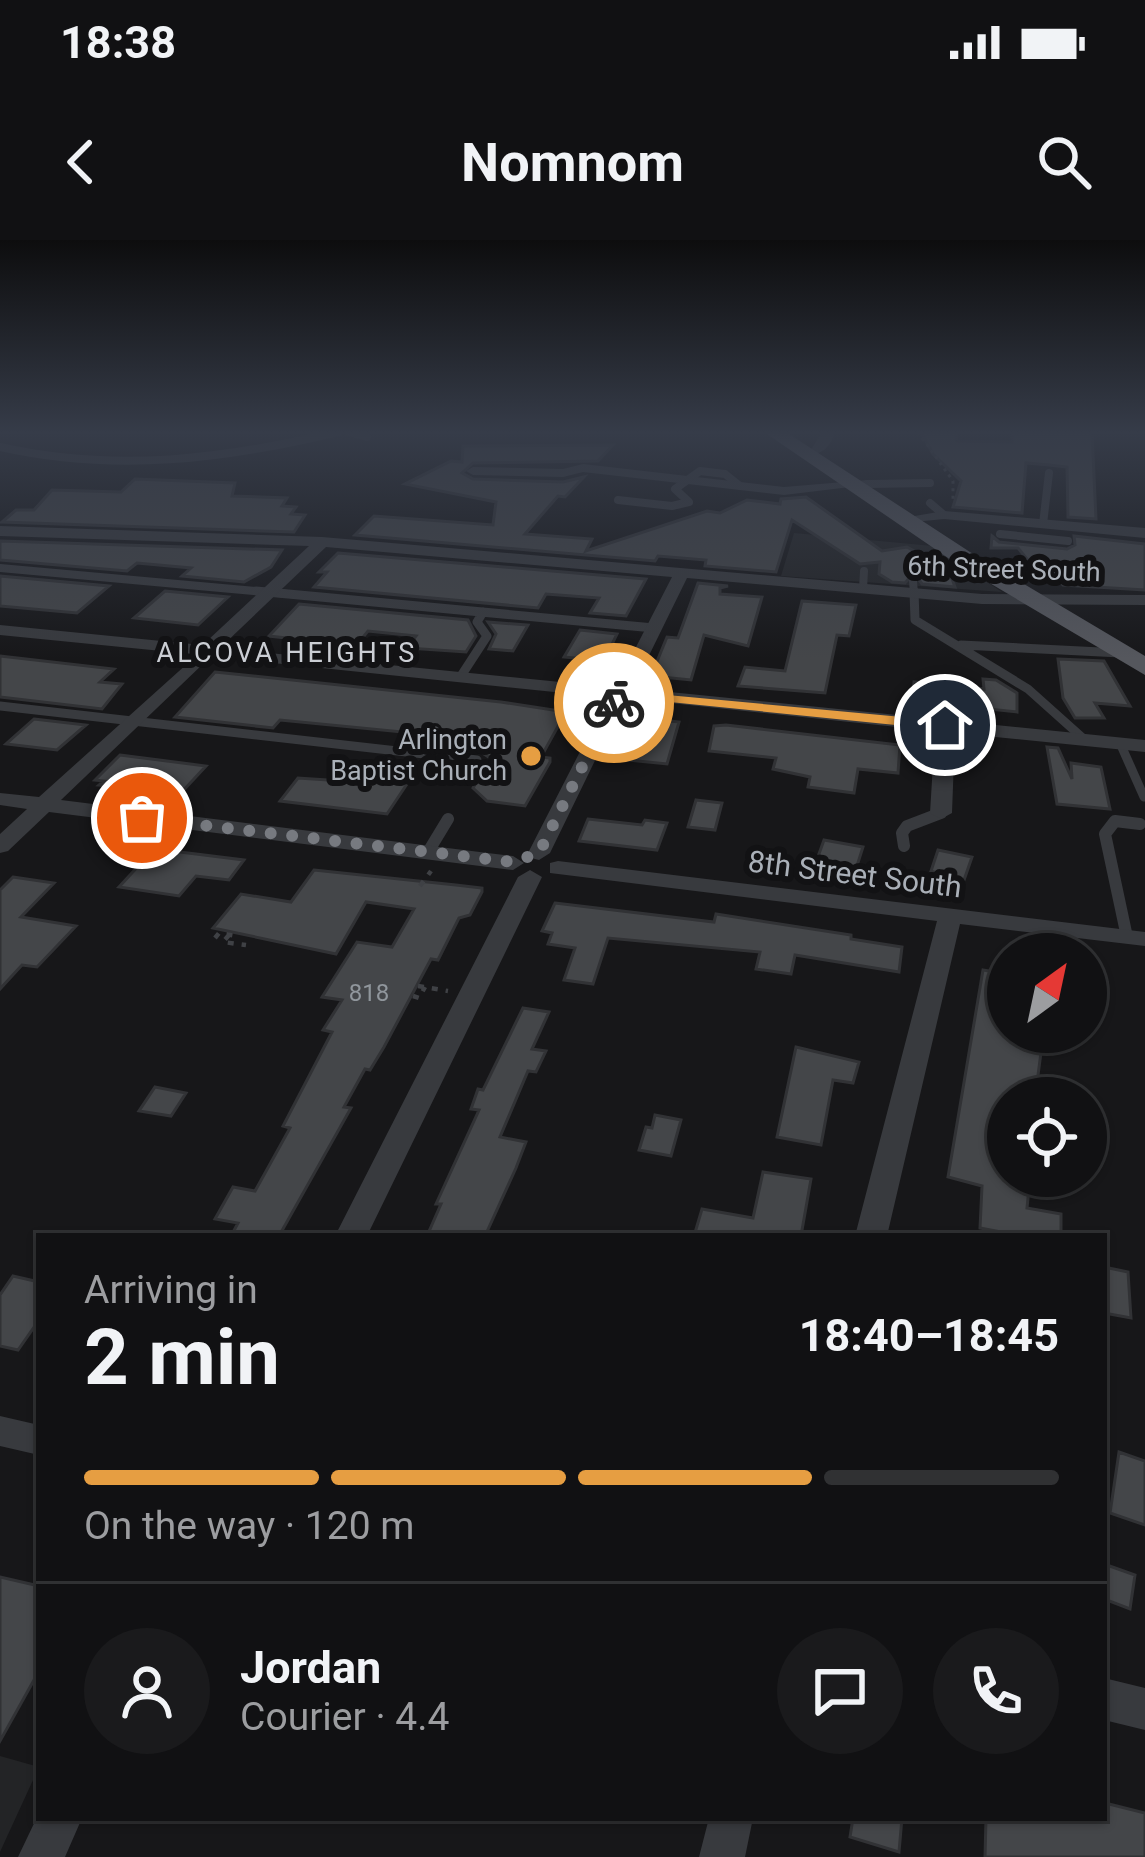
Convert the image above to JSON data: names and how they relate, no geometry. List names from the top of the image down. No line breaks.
{"streets":{"street":["6th Street South","8th Street South"]},"districts":["ALCOVA HEIGHTS"],"places":["Arlington Baptist Church"],"house_numbers":["818"],"north":"top right","page":{"status":"18:38","header":"Nomnom","heading":["2 min","Arriving in","18:40–18:45"],"panel":["Jordan","Courier · 4.4"],"bar":"On the way · 120 m"}}
